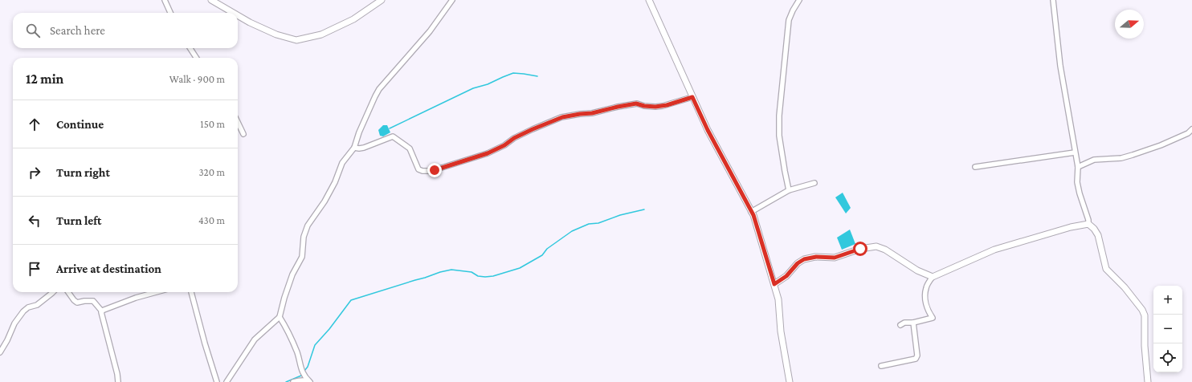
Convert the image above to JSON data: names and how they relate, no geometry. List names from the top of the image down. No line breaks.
{"north":"right","page":{"search":"Search here","heading":["12 min","Walk · 900 m"],"list":[["Continue","150 m"],["Turn right","320 m"],["Turn left","430 m"],"Arrive at destination"],"map_buttons":["+","−"]}}
